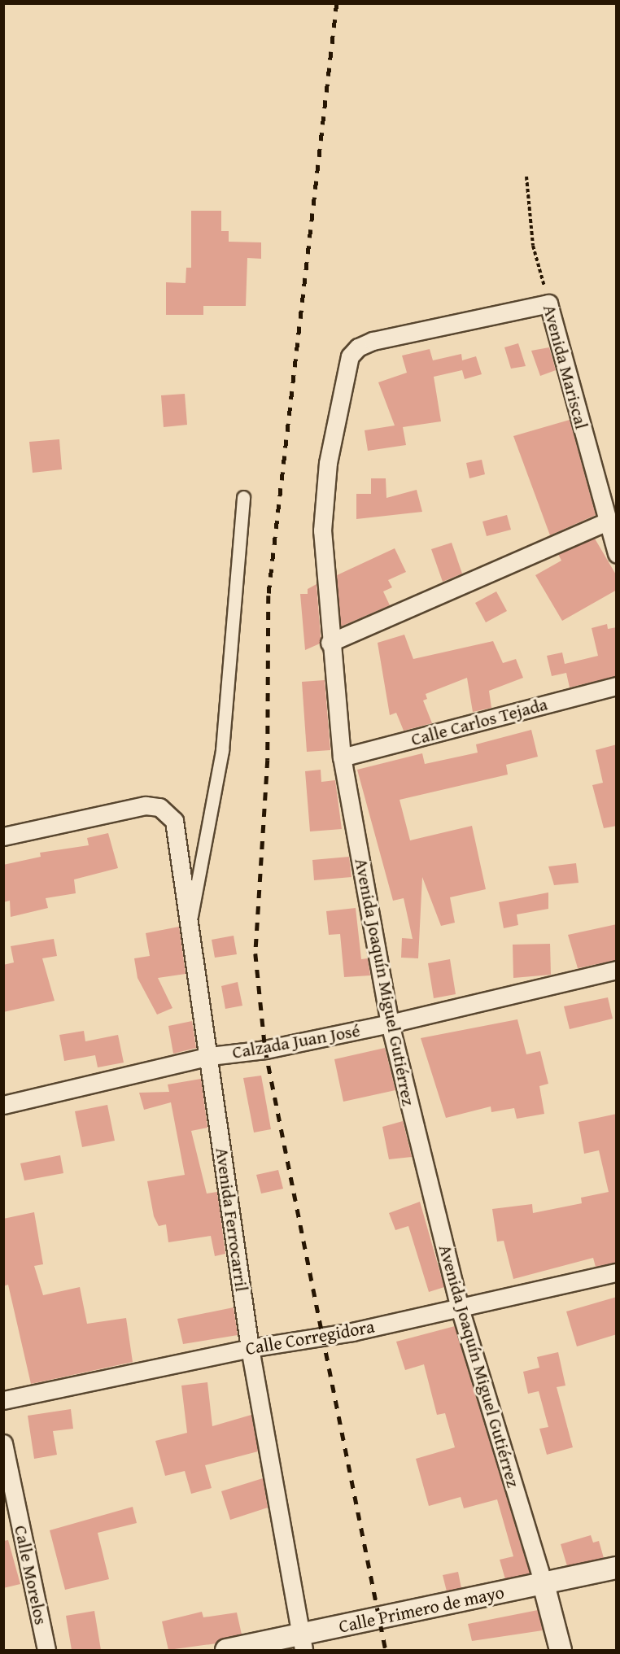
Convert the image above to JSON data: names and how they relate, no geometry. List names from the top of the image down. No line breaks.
{"streets":{"street":["Avenida Mariscal","Calle Carlos Tejada","Avenida Joaquín Miguel Gutiérrez","Calzada Juan José","Avenida Ferrocarril","Calle Corregidora","Calle Morelos","Calle Primero de mayo"]},"crossings":[["Avenida Mariscal","Avenida Joaquín Miguel Gutiérrez"],["Calle Carlos Tejada","Avenida Joaquín Miguel Gutiérrez"],["Avenida Joaquín Miguel Gutiérrez","Calzada Juan José"],["Avenida Joaquín Miguel Gutiérrez","Calle Corregidora"],["Avenida Joaquín Miguel Gutiérrez","Calle Primero de mayo"],["Calzada Juan José","Avenida Ferrocarril"],["Avenida Ferrocarril","Calle Corregidora"],["Avenida Ferrocarril","Calle Primero de mayo"]]}
